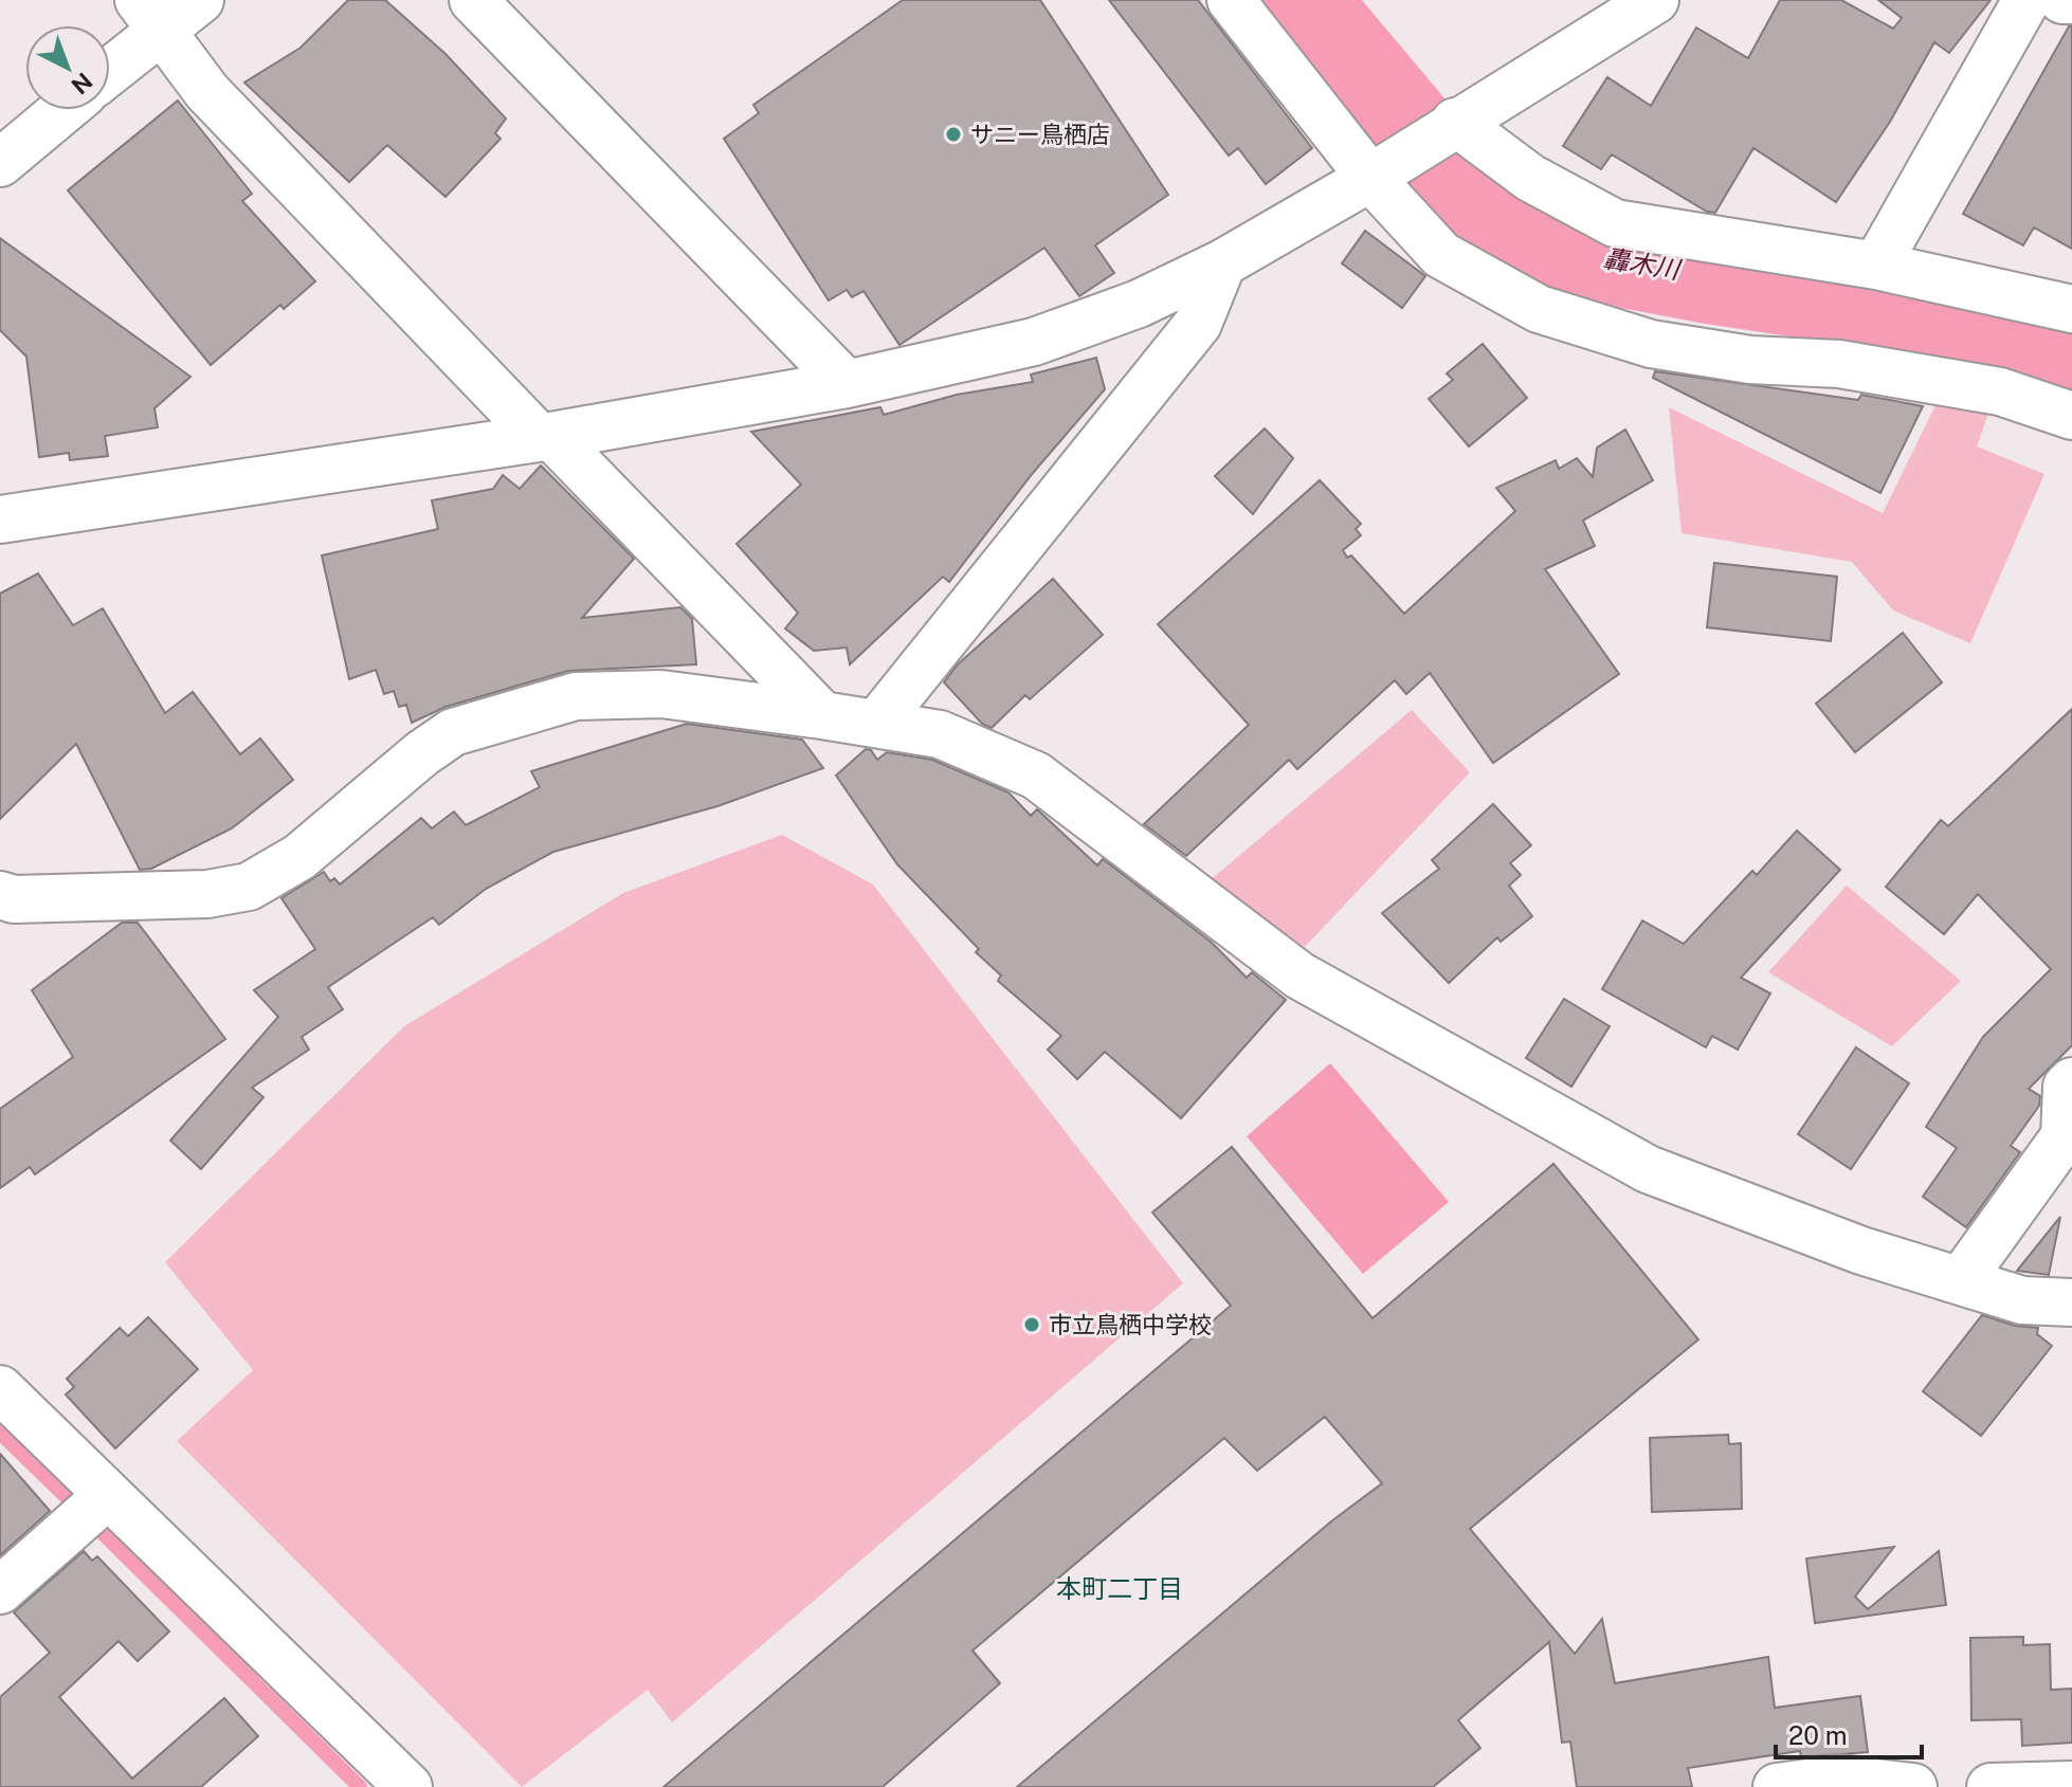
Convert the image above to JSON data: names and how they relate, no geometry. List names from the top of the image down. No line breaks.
{"districts":["本町二丁目"],"water":["轟木川"],"places":["サニー鳥栖店","市立鳥栖中学校"],"scale_bar":"20 m","north":"bottom right"}
